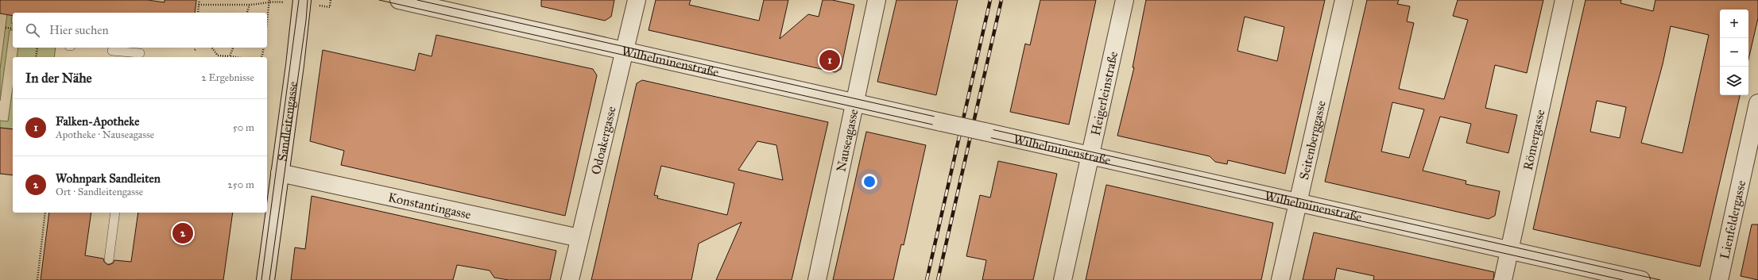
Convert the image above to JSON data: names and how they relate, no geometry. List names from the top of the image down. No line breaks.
{"streets":{"street":["Wilhelminenstraße","Heigerleinstraße","Sandleitengasse","Odoakergasse","Seitenberggasse","Nauseagasse","Römergasse","Konstantingasse","Lienfeldergasse"]},"crossings":[["Wilhelminenstraße","Heigerleinstraße"],["Wilhelminenstraße","Odoakergasse"],["Wilhelminenstraße","Seitenberggasse"],["Wilhelminenstraße","Nauseagasse"],["Wilhelminenstraße","Römergasse"],["Sandleitengasse","Konstantingasse"],["Odoakergasse","Konstantingasse"]],"page":{"map_buttons":["+","−"],"search":"Hier suchen","pins":["1","2"],"heading":["In der Nähe","2 Ergebnisse"],"list":[{"mark":"1","name":"Falken-Apotheke","note":"Apotheke · Nauseagasse","value":"50 m"},{"mark":"2","name":"Wohnpark Sandleiten","note":"Ort · Sandleitengasse","value":"250 m"}]}}
